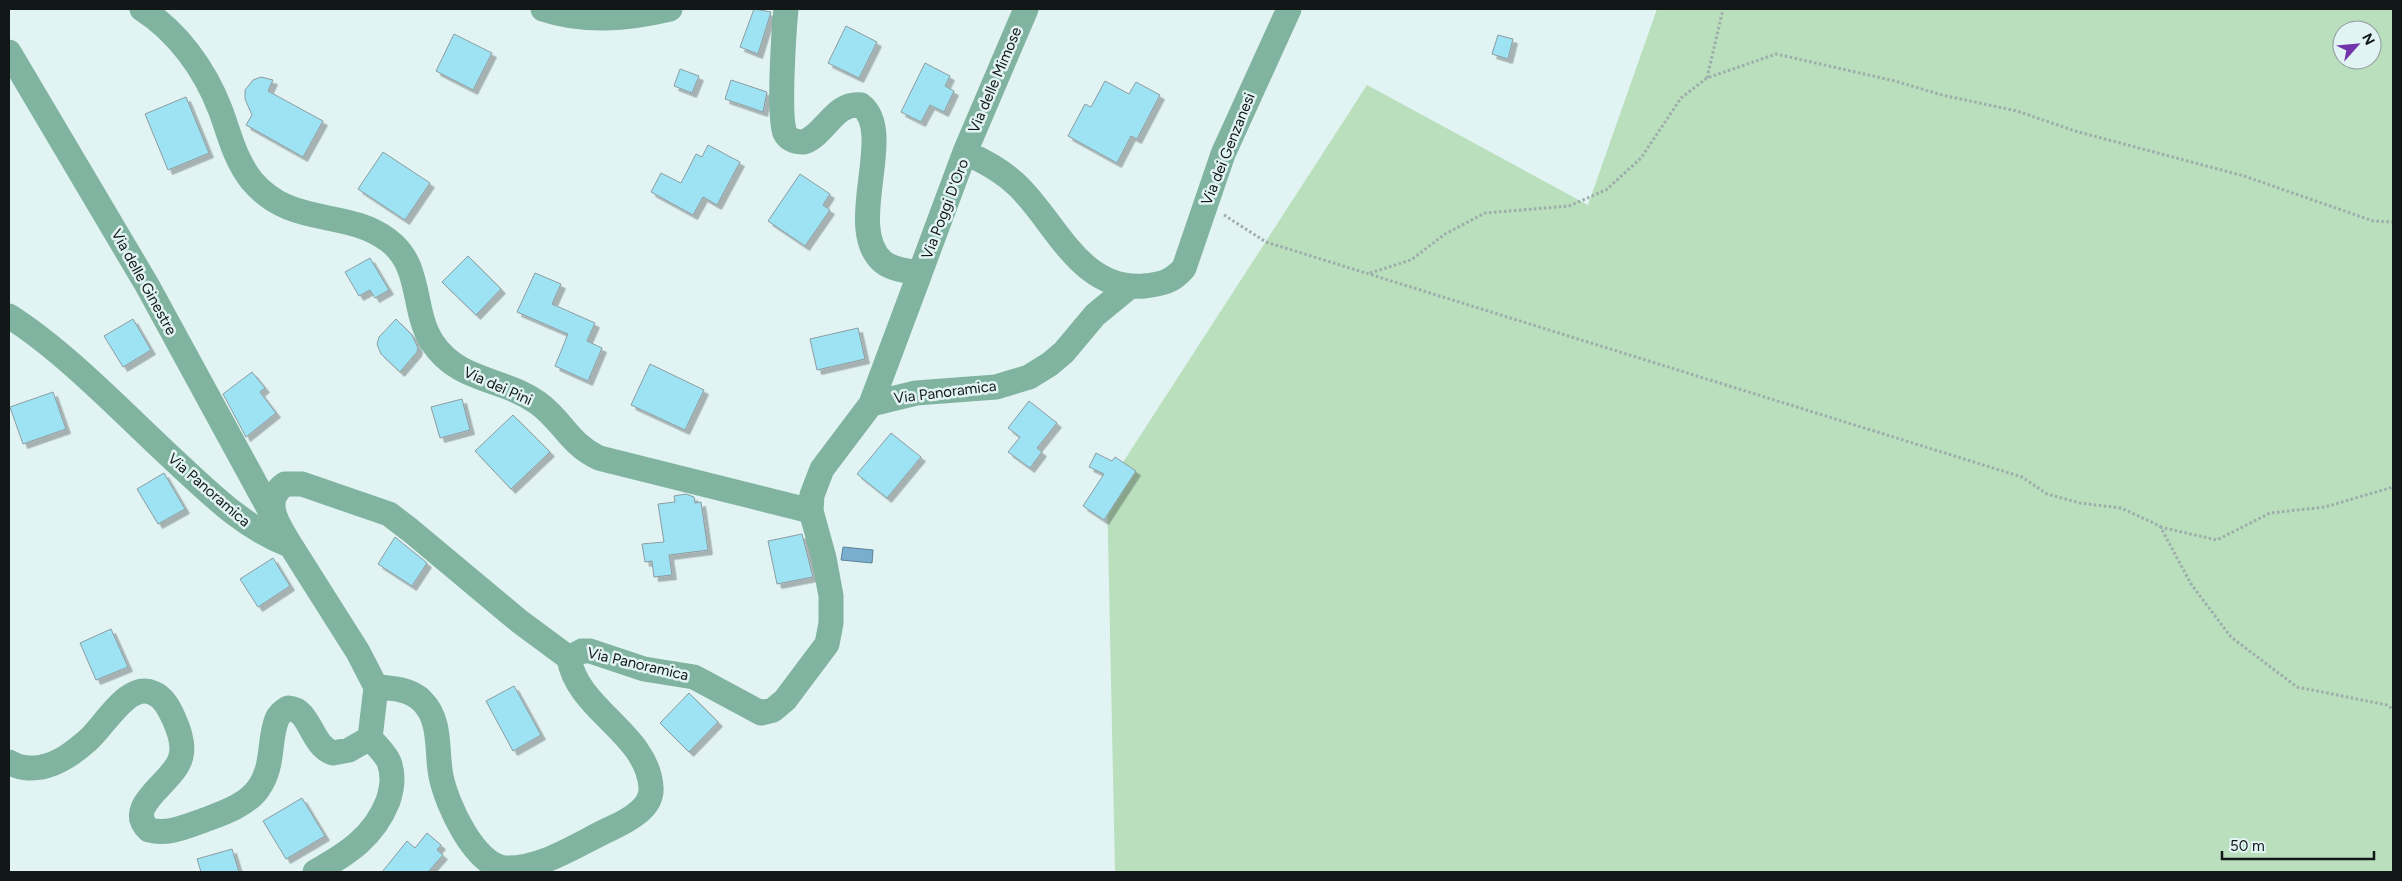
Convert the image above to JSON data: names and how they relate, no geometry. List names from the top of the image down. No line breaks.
{"streets":{"street":["Via delle Mimose","Via dei Genzanesi","Via Poggi D'Oro","Via delle Ginestre","Via dei Pini","Via Panoramica"]},"crossings":[["Via delle Mimose","Via Poggi D'Oro"],["Via dei Genzanesi","Via Poggi D'Oro"],["Via Poggi D'Oro","Via Panoramica"],["Via delle Ginestre","Via Panoramica"],["Via dei Pini","Via Panoramica"]],"scale_bar":"50 m","north":"top right"}
